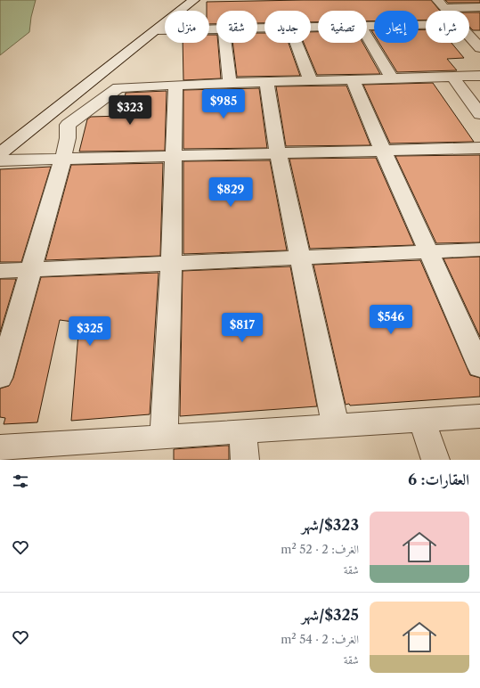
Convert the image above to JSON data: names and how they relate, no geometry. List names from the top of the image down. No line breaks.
{"page":{"chip":["شراء","إيجار","تصفية","جديد","شقة","منزل"],"price":["$985","$323","$829","$546","$817","$325"],"heading":"العقارات: 6","list":[{"name":"$323/شهر","note":"الغرف: 2 · 52 m² · شقة"},{"name":"$325/شهر","note":"الغرف: 2 · 54 m² · شقة"}]}}
